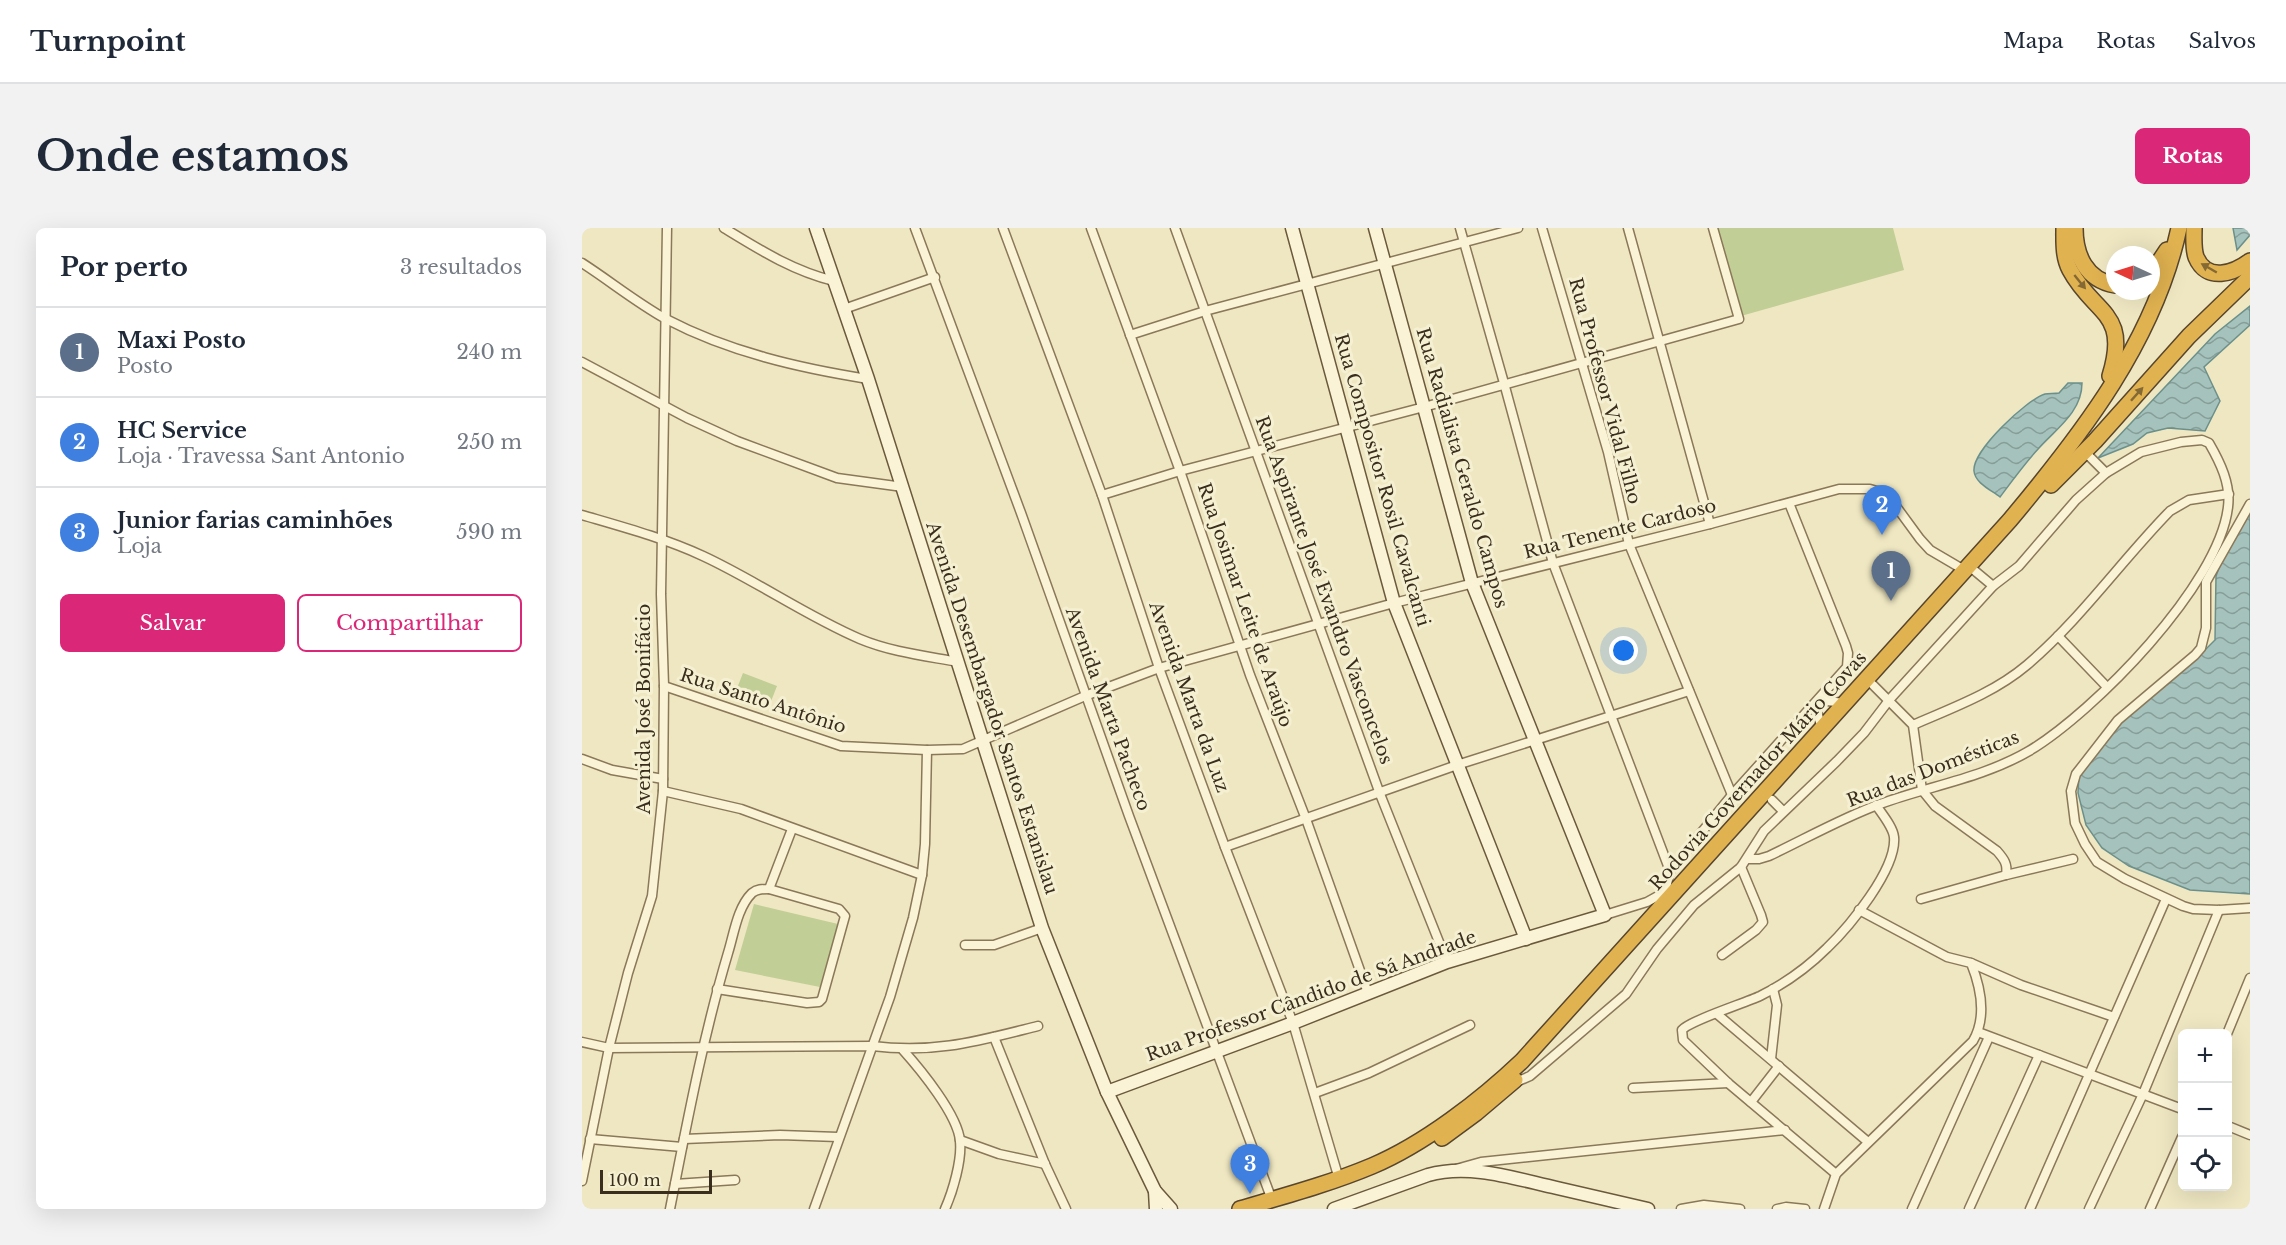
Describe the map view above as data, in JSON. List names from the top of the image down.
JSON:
{
  "streets": {
    "highway": ["Rodovia Governador Mário Covas"],
    "street": [
      "Rua Professor Vidal Filho",
      "Rua Radialista Geraldo Campos",
      "Rua Compositor Rosil Cavalcanti",
      "Rua Tenente Cardoso",
      "Rua Aspirante José Evandro Vasconcelos",
      "Rua Josimar Leite de Araújo",
      "Avenida Marta da Luz",
      "Rua Santo Antônio",
      "Avenida Desembargador Santos Estanislau",
      "Avenida José Bonifácio",
      "Avenida Marta Pacheco",
      "Rua das Domésticas",
      "Rua Professor Cândido de Sá Andrade"
    ]
  },
  "crossings": [
    ["Rua Professor Vidal Filho", "Rua Tenente Cardoso"],
    ["Rua Radialista Geraldo Campos", "Rua Tenente Cardoso"],
    ["Rua Radialista Geraldo Campos", "Rua Professor Cândido de Sá Andrade"],
    ["Rua Compositor Rosil Cavalcanti", "Rua Tenente Cardoso"],
    ["Rua Compositor Rosil Cavalcanti", "Rua Professor Cândido de Sá Andrade"],
    ["Rua Tenente Cardoso", "Rua Aspirante José Evandro Vasconcelos"],
    ["Rua Tenente Cardoso", "Rua Josimar Leite de Araújo"],
    ["Rua Tenente Cardoso", "Avenida Marta da Luz"],
    ["Rua Tenente Cardoso", "Rua Santo Antônio"],
    ["Rua Tenente Cardoso", "Rodovia Governador Mário Covas"],
    ["Rua Aspirante José Evandro Vasconcelos", "Rua Professor Cândido de Sá Andrade"],
    ["Rua Josimar Leite de Araújo", "Rua Professor Cândido de Sá Andrade"],
    ["Avenida Marta da Luz", "Rua Santo Antônio"],
    ["Avenida Marta da Luz", "Rodovia Governador Mário Covas"],
    ["Avenida Marta da Luz", "Rua Professor Cândido de Sá Andrade"],
    ["Rua Santo Antônio", "Avenida Desembargador Santos Estanislau"],
    ["Rua Santo Antônio", "Avenida José Bonifácio"],
    ["Rua Santo Antônio", "Avenida Marta Pacheco"],
    ["Avenida Desembargador Santos Estanislau", "Rua Professor Cândido de Sá Andrade"],
    ["Avenida Marta Pacheco", "Rodovia Governador Mário Covas"],
    ["Avenida Marta Pacheco", "Rua Professor Cândido de Sá Andrade"],
    ["Rodovia Governador Mário Covas", "Rua Professor Cândido de Sá Andrade"]
  ],
  "scale_bar": "100 m",
  "north": "left",
  "page": {
    "header": "Turnpoint",
    "nav": ["Mapa", "Rotas", "Salvos"],
    "buttons": [
      "Rotas",
      ["Salvar", "Compartilhar"]
    ],
    "title": "Onde estamos",
    "heading": ["Por perto", "3 resultados"],
    "list": [
      {
        "mark": "1",
        "name": "Maxi Posto",
        "note": "Posto",
        "value": "240 m"
      },
      {
        "mark": "2",
        "name": "HC Service",
        "note": "Loja · Travessa Sant Antonio",
        "value": "250 m"
      },
      {
        "mark": "3",
        "name": "Junior farias caminhões",
        "note": "Loja",
        "value": "590 m"
      }
    ],
    "pins": ["2", "1", "3"],
    "map_buttons": ["+", "−"],
    "scale": "100 m"
  }
}
